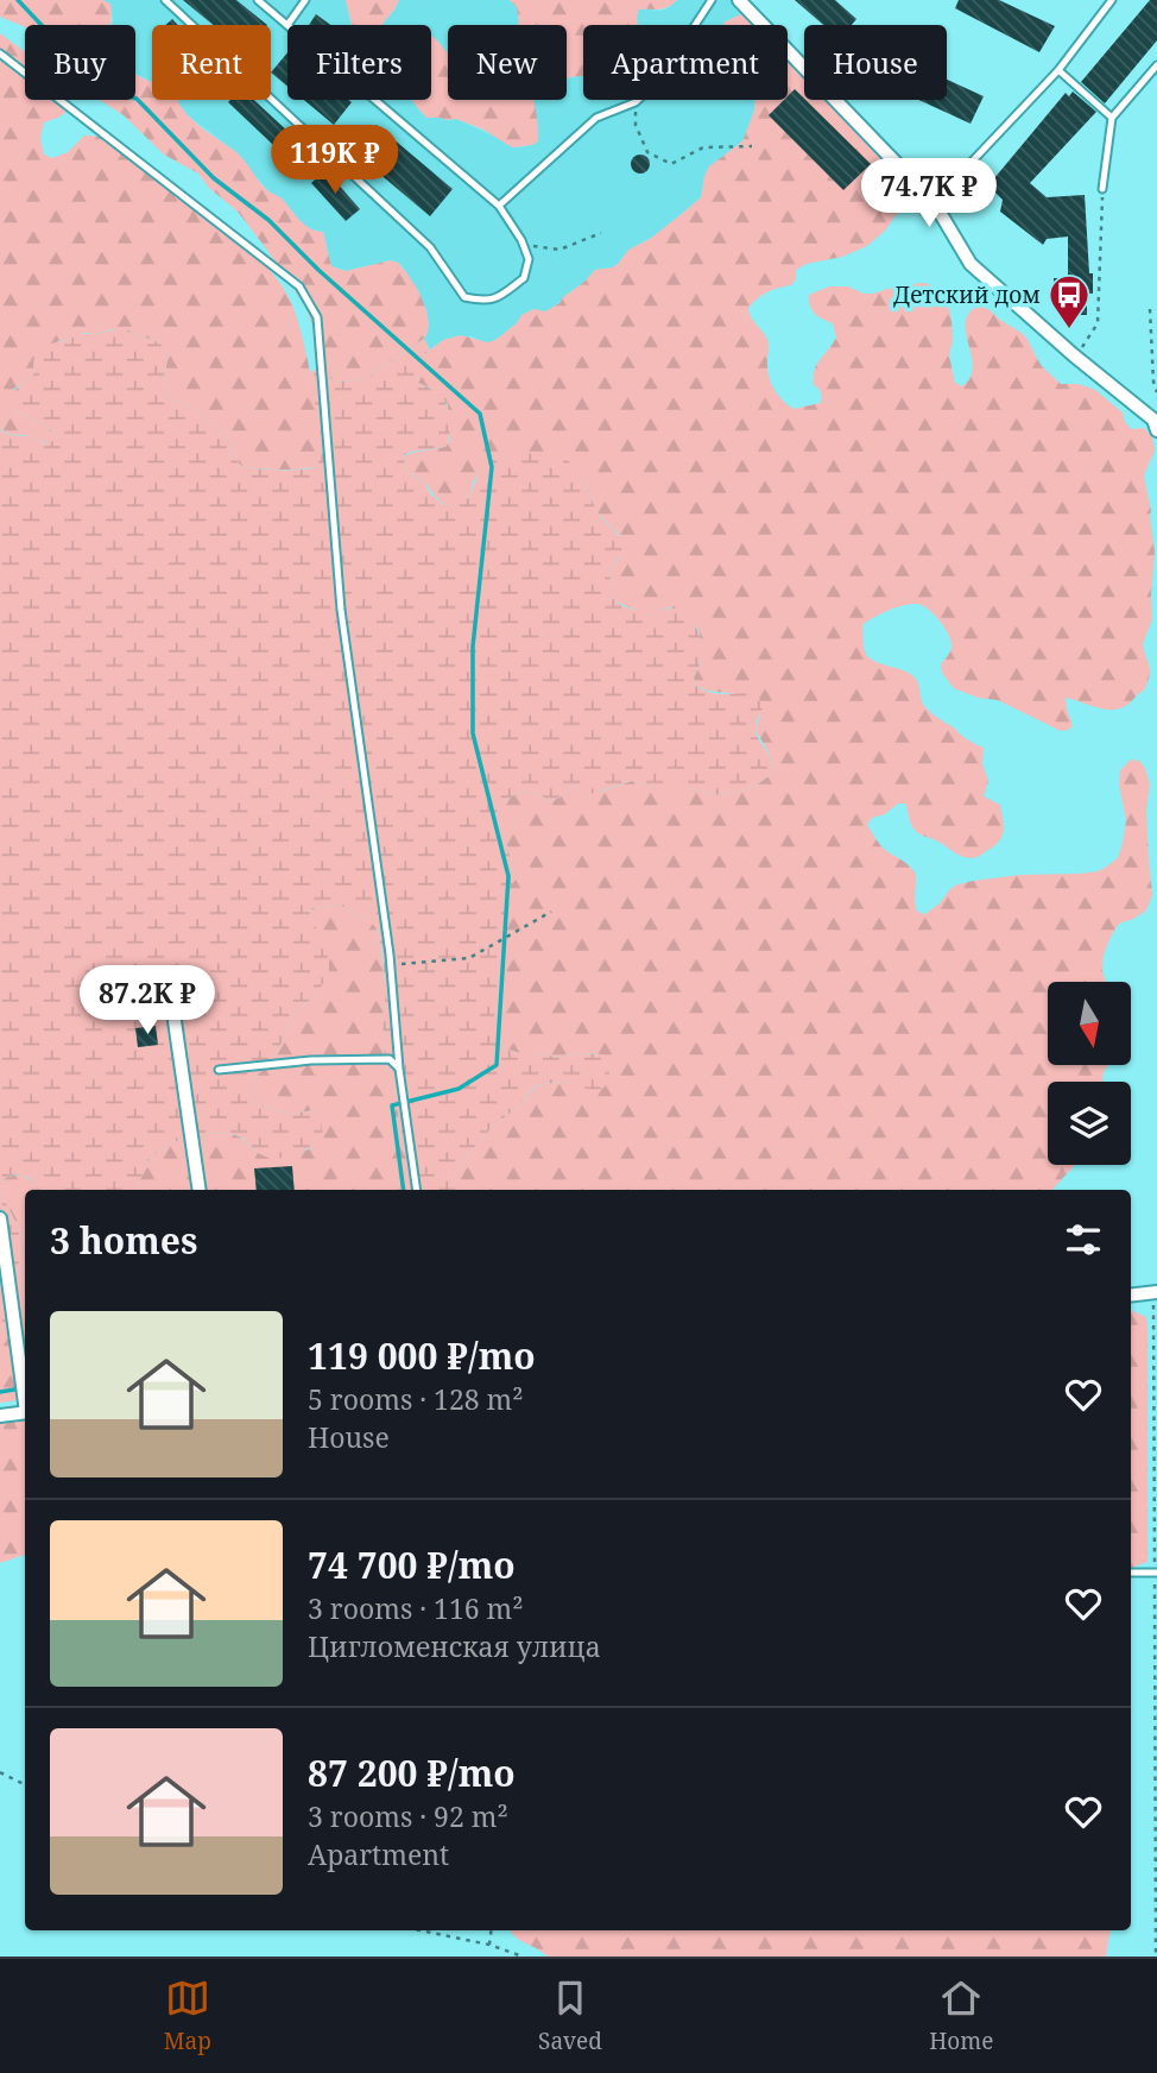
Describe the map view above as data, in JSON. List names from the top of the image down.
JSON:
{
  "places": {
    "bus stop": ["Детский дом"]
  },
  "north": "bottom",
  "page": {
    "chip": [
      "Buy",
      "Rent",
      "Filters",
      "New",
      "Apartment",
      "House"
    ],
    "price": ["119K ₽", "74.7K ₽", "87.2K ₽"],
    "heading": "3 homes",
    "list": [
      {
        "name": "119 000 ₽/mo",
        "note": "5 rooms · 128 m² · House"
      },
      {
        "name": "74 700 ₽/mo",
        "note": "3 rooms · 116 m² · Цигломенская улица"
      },
      {
        "name": "87 200 ₽/mo",
        "note": "3 rooms · 92 m² · Apartment"
      }
    ],
    "tabs": ["Map", "Saved", "Home"]
  }
}
